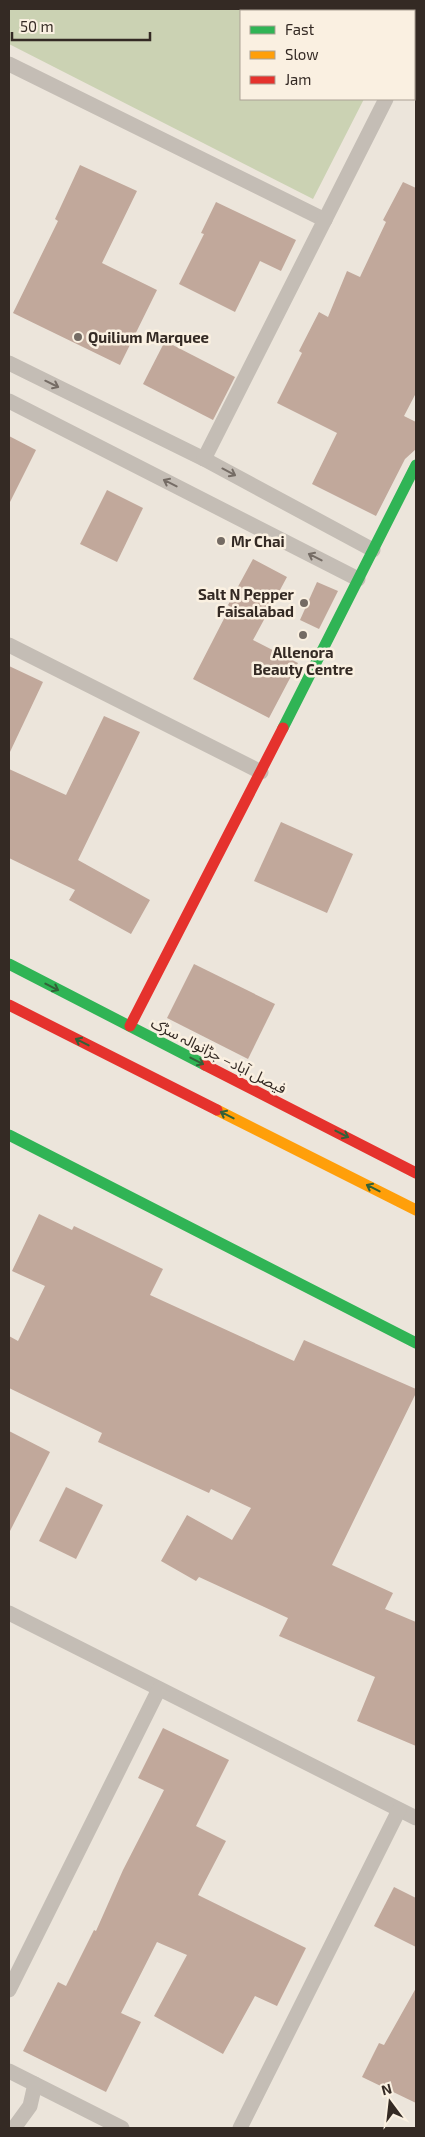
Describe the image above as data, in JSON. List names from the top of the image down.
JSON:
{
  "streets": {
    "street": ["فیصل آباد– جڑانوالہ سڑک"]
  },
  "places": [
    "Quilium Marquee",
    "Mr Chai",
    "Salt N Pepper Faisalabad",
    "Allenora Beauty Centre"
  ],
  "legend": ["Fast", "Slow", "Jam"],
  "scale_bar": "50 m",
  "north": "top"
}
